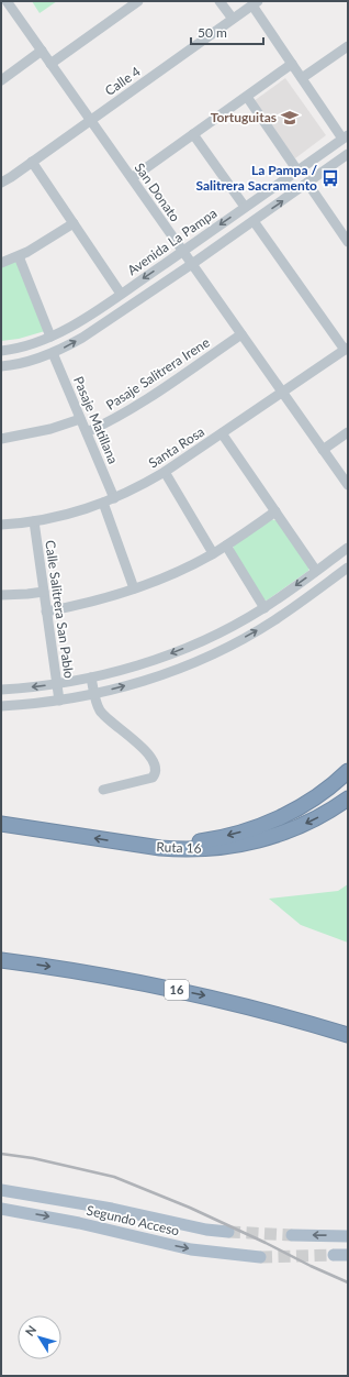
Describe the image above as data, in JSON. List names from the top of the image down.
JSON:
{
  "streets": {
    "highway": ["Ruta 16", "16"],
    "main road": ["Segundo Acceso"],
    "street": [
      "Calle 4",
      "San Donato",
      "Avenida La Pampa",
      "Pasaje Salitrera Irene",
      "Pasaje Matillana",
      "Santa Rosa",
      "Calle Salitrera San Pablo"
    ]
  },
  "crossings": [
    ["Calle 4", "San Donato"],
    ["San Donato", "Avenida La Pampa"],
    ["San Donato", "Pasaje Salitrera Irene"],
    ["San Donato", "Santa Rosa"],
    ["Pasaje Salitrera Irene", "Pasaje Matillana"],
    ["Pasaje Matillana", "Santa Rosa"],
    ["Santa Rosa", "Calle Salitrera San Pablo"]
  ],
  "places": {
    "school or university": ["Tortuguitas"],
    "bus stop": ["La Pampa / Salitrera Sacramento"]
  },
  "scale_bar": "50 m",
  "north": "top left"
}
